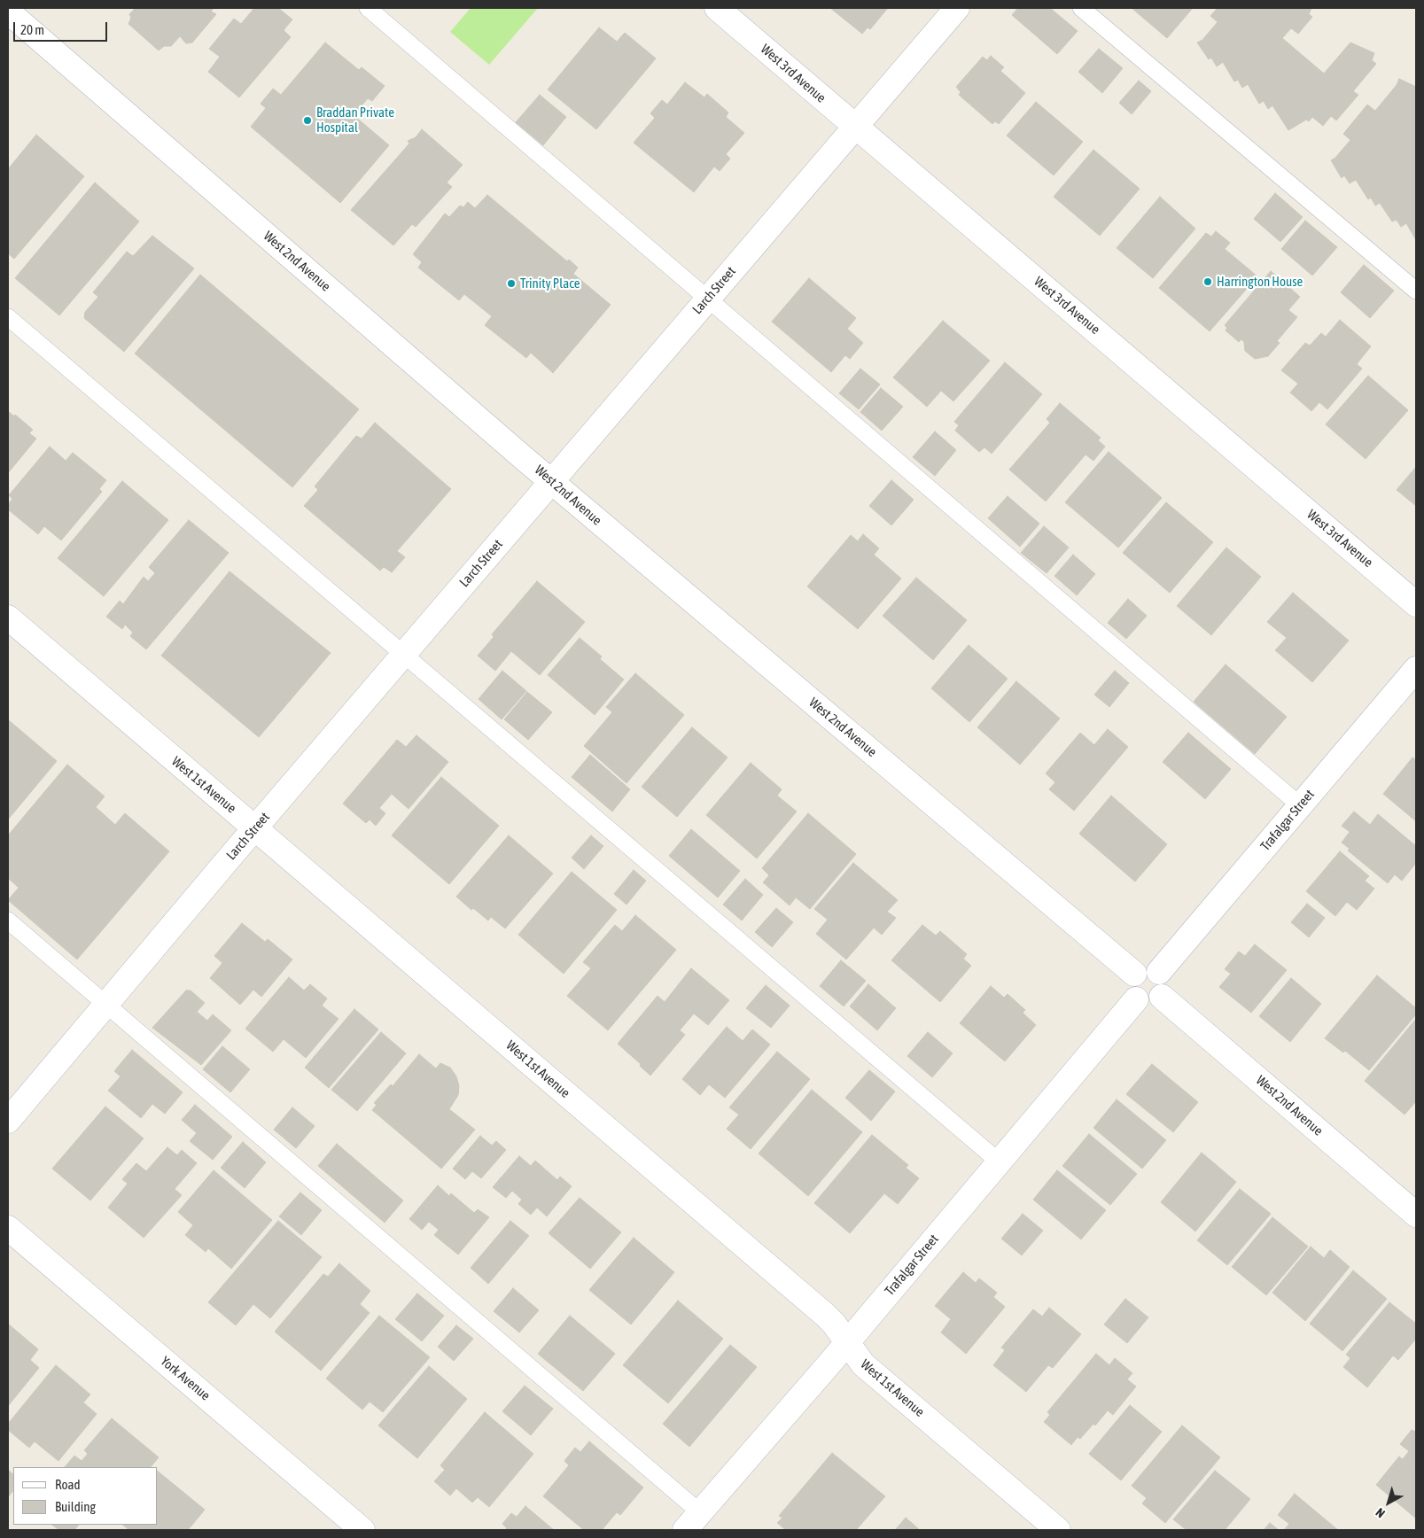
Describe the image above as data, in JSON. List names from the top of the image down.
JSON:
{
  "streets": {
    "street": [
      "West 3rd Avenue",
      "West 2nd Avenue",
      "Larch Street",
      "West 1st Avenue",
      "Trafalgar Street",
      "York Avenue"
    ]
  },
  "crossings": [
    ["West 3rd Avenue", "Larch Street"],
    ["West 2nd Avenue", "Larch Street"],
    ["West 2nd Avenue", "Trafalgar Street"],
    ["Larch Street", "West 1st Avenue"],
    ["West 1st Avenue", "Trafalgar Street"]
  ],
  "places": ["Braddan Private Hospital", "Harrington House", "Trinity Place"],
  "legend": ["Road", "Building"],
  "scale_bar": "20 m",
  "north": "bottom left"
}
